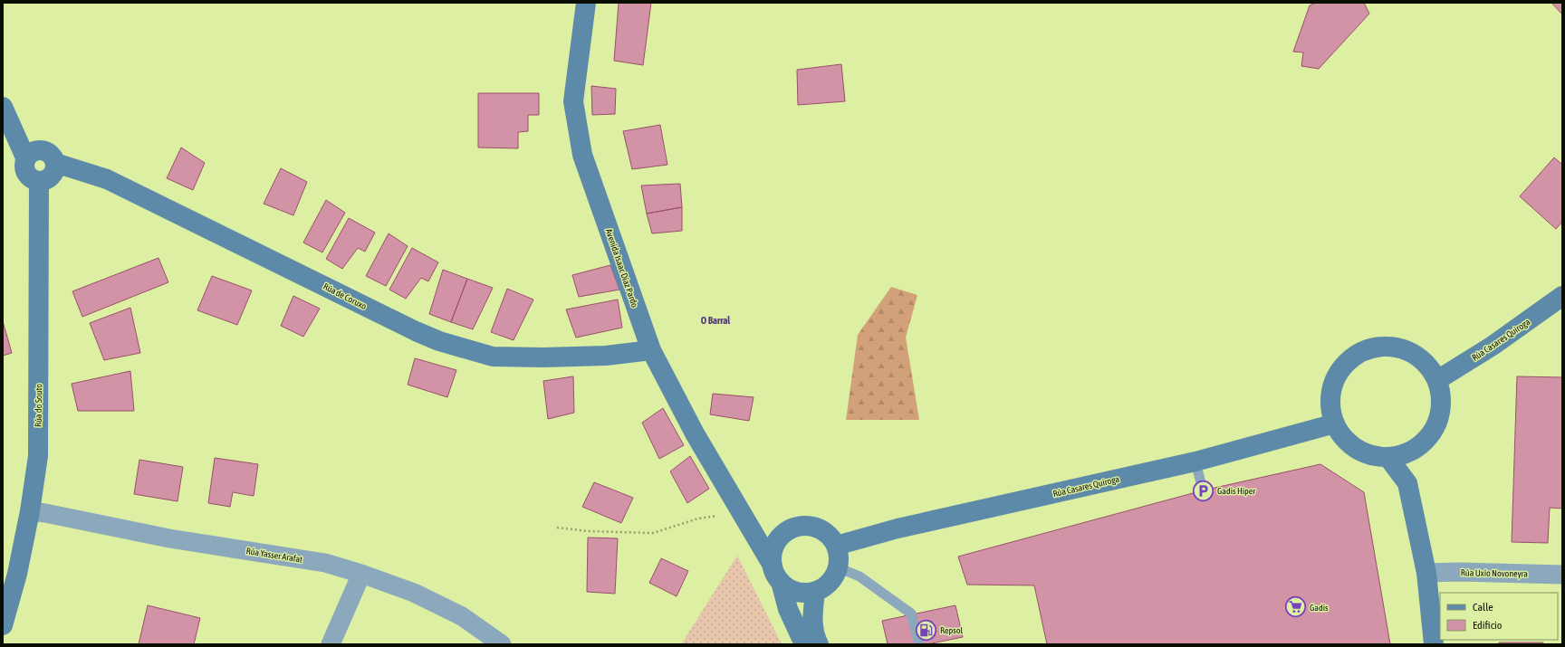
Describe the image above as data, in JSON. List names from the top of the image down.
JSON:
{
  "streets": {
    "street": [
      "Avenida Isaac Díaz Pardo",
      "Rúa de Coruxo",
      "Rúa Casares Quiroga",
      "Rúa do Souto",
      "Rúa Yasser Arafat",
      "Rúa Uxío Novoneyra"
    ]
  },
  "crossings": [
    ["Avenida Isaac Díaz Pardo", "Rúa de Coruxo"],
    ["Avenida Isaac Díaz Pardo", "Rúa Casares Quiroga"],
    ["Rúa de Coruxo", "Rúa do Souto"],
    ["Rúa do Souto", "Rúa Yasser Arafat"]
  ],
  "districts": ["O Barral"],
  "places": {
    "parking": ["Gadis Hiper"],
    "supermarket": ["Gadis"],
    "fuel station": ["Repsol"]
  },
  "legend": ["Calle", "Edificio"]
}
